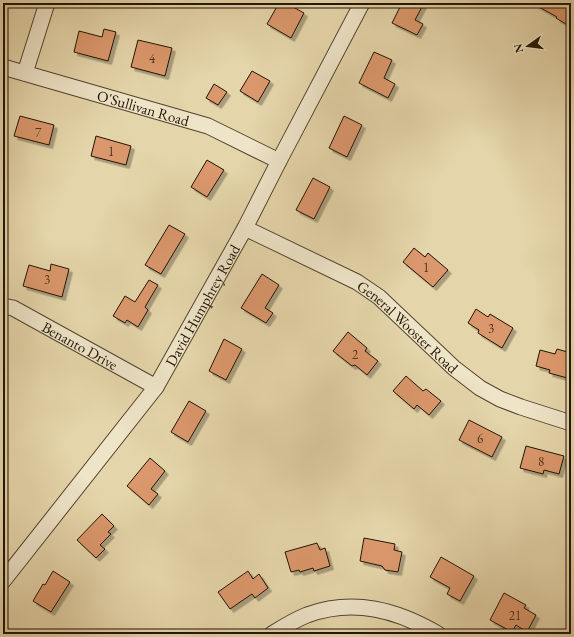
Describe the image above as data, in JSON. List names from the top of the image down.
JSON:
{
  "streets": {
    "street": [
      "O'Sullivan Road",
      "David Humphrey Road",
      "General Wooster Road",
      "Benanto Drive"
    ]
  },
  "crossings": [
    ["O'Sullivan Road", "David Humphrey Road"],
    ["David Humphrey Road", "General Wooster Road"],
    ["David Humphrey Road", "Benanto Drive"]
  ],
  "house_numbers": [
    "4",
    "7",
    "1",
    "1",
    "3",
    "3",
    "2",
    "6",
    "8",
    "21"
  ],
  "north": "left"
}
